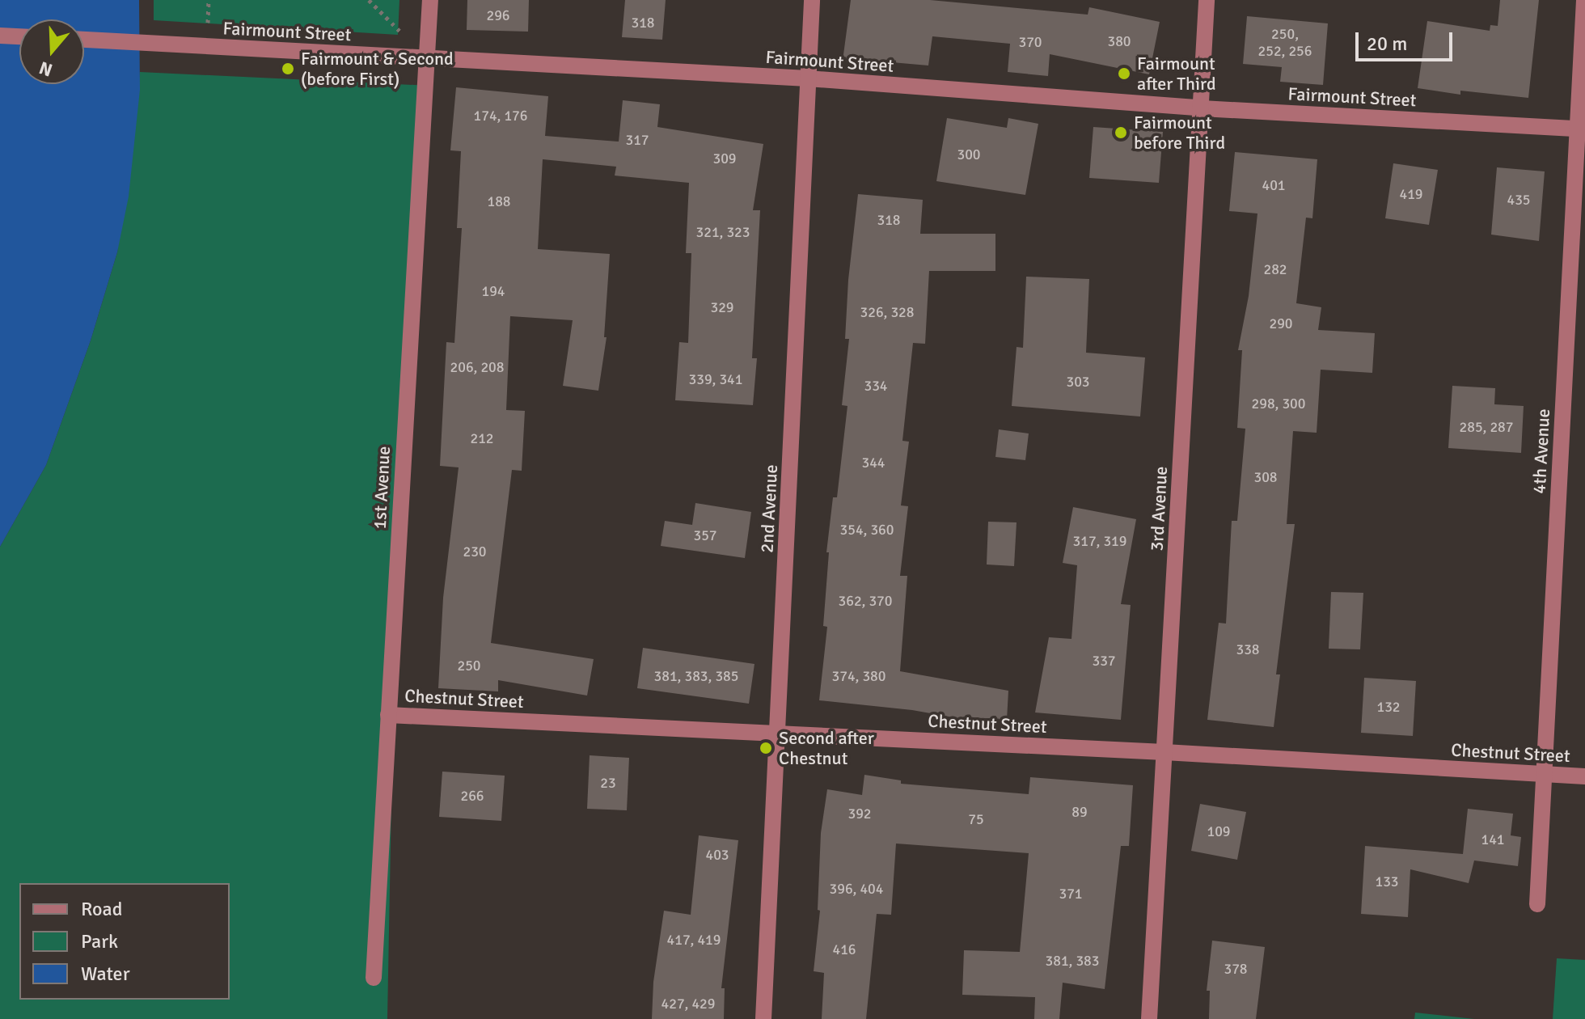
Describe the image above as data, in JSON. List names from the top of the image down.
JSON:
{
  "streets": {
    "street": [
      "Fairmount Street",
      "4th Avenue",
      "1st Avenue",
      "2nd Avenue",
      "3rd Avenue",
      "Chestnut Street"
    ]
  },
  "crossings": [
    ["Fairmount Street", "4th Avenue"],
    ["Fairmount Street", "1st Avenue"],
    ["Fairmount Street", "2nd Avenue"],
    ["Fairmount Street", "3rd Avenue"],
    ["4th Avenue", "Chestnut Street"],
    ["1st Avenue", "Chestnut Street"],
    ["2nd Avenue", "Chestnut Street"],
    ["3rd Avenue", "Chestnut Street"]
  ],
  "places": [
    "Fairmount & Second (before First)",
    "Fairmount after Third",
    "Fairmount before Third",
    "Second after Chestnut"
  ],
  "house_numbers": [
    "296",
    "318",
    "250, 252, 256",
    "380",
    "370",
    "174, 176",
    "317",
    "300",
    "309",
    "401",
    "419",
    "435",
    "188",
    "318",
    "321, 323",
    "282",
    "194",
    "329",
    "326, 328",
    "290",
    "206, 208",
    "339, 341",
    "303",
    "334",
    "298, 300",
    "285, 287",
    "212",
    "344",
    "308",
    "354, 360",
    "357",
    "317, 319",
    "230",
    "362, 370",
    "338",
    "337",
    "250",
    "381, 383, 385",
    "374, 380",
    "132",
    "23",
    "266",
    "89",
    "392",
    "75",
    "109",
    "141",
    "403",
    "133",
    "396, 404",
    "371",
    "417, 419",
    "416",
    "381, 383",
    "378",
    "427, 429"
  ],
  "legend": ["Road", "Park", "Water"],
  "scale_bar": "20 m",
  "north": "bottom"
}
